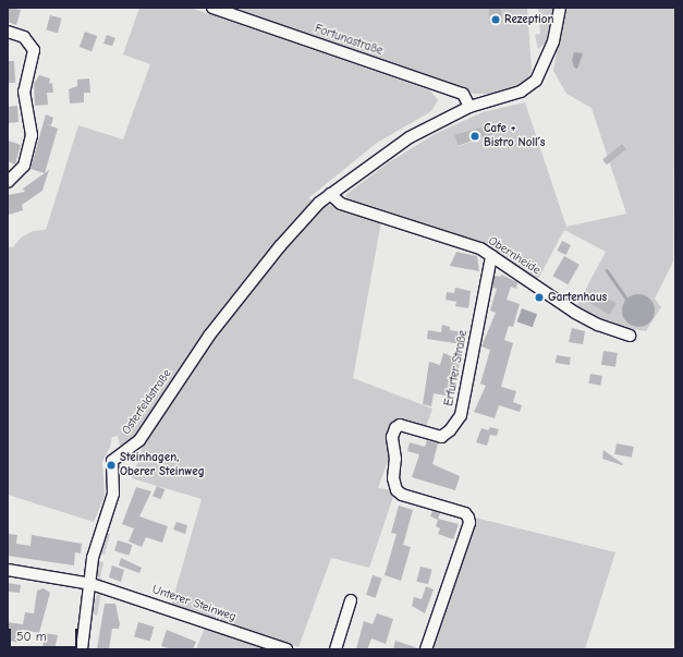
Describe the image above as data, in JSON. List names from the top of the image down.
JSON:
{
  "streets": {
    "street": [
      "Fortunastraße",
      "Obernheide",
      "Erfurter Straße",
      "Osterfeldstraße",
      "Unterer Steinweg"
    ]
  },
  "crossings": [
    ["Obernheide", "Erfurter Straße"],
    ["Obernheide", "Osterfeldstraße"],
    ["Osterfeldstraße", "Unterer Steinweg"]
  ],
  "places": [
    "Rezeption",
    "Cafe + Bistro Noll´s",
    "Gartenhaus",
    "Steinhagen, Oberer Steinweg"
  ],
  "scale_bar": "50 m"
}
